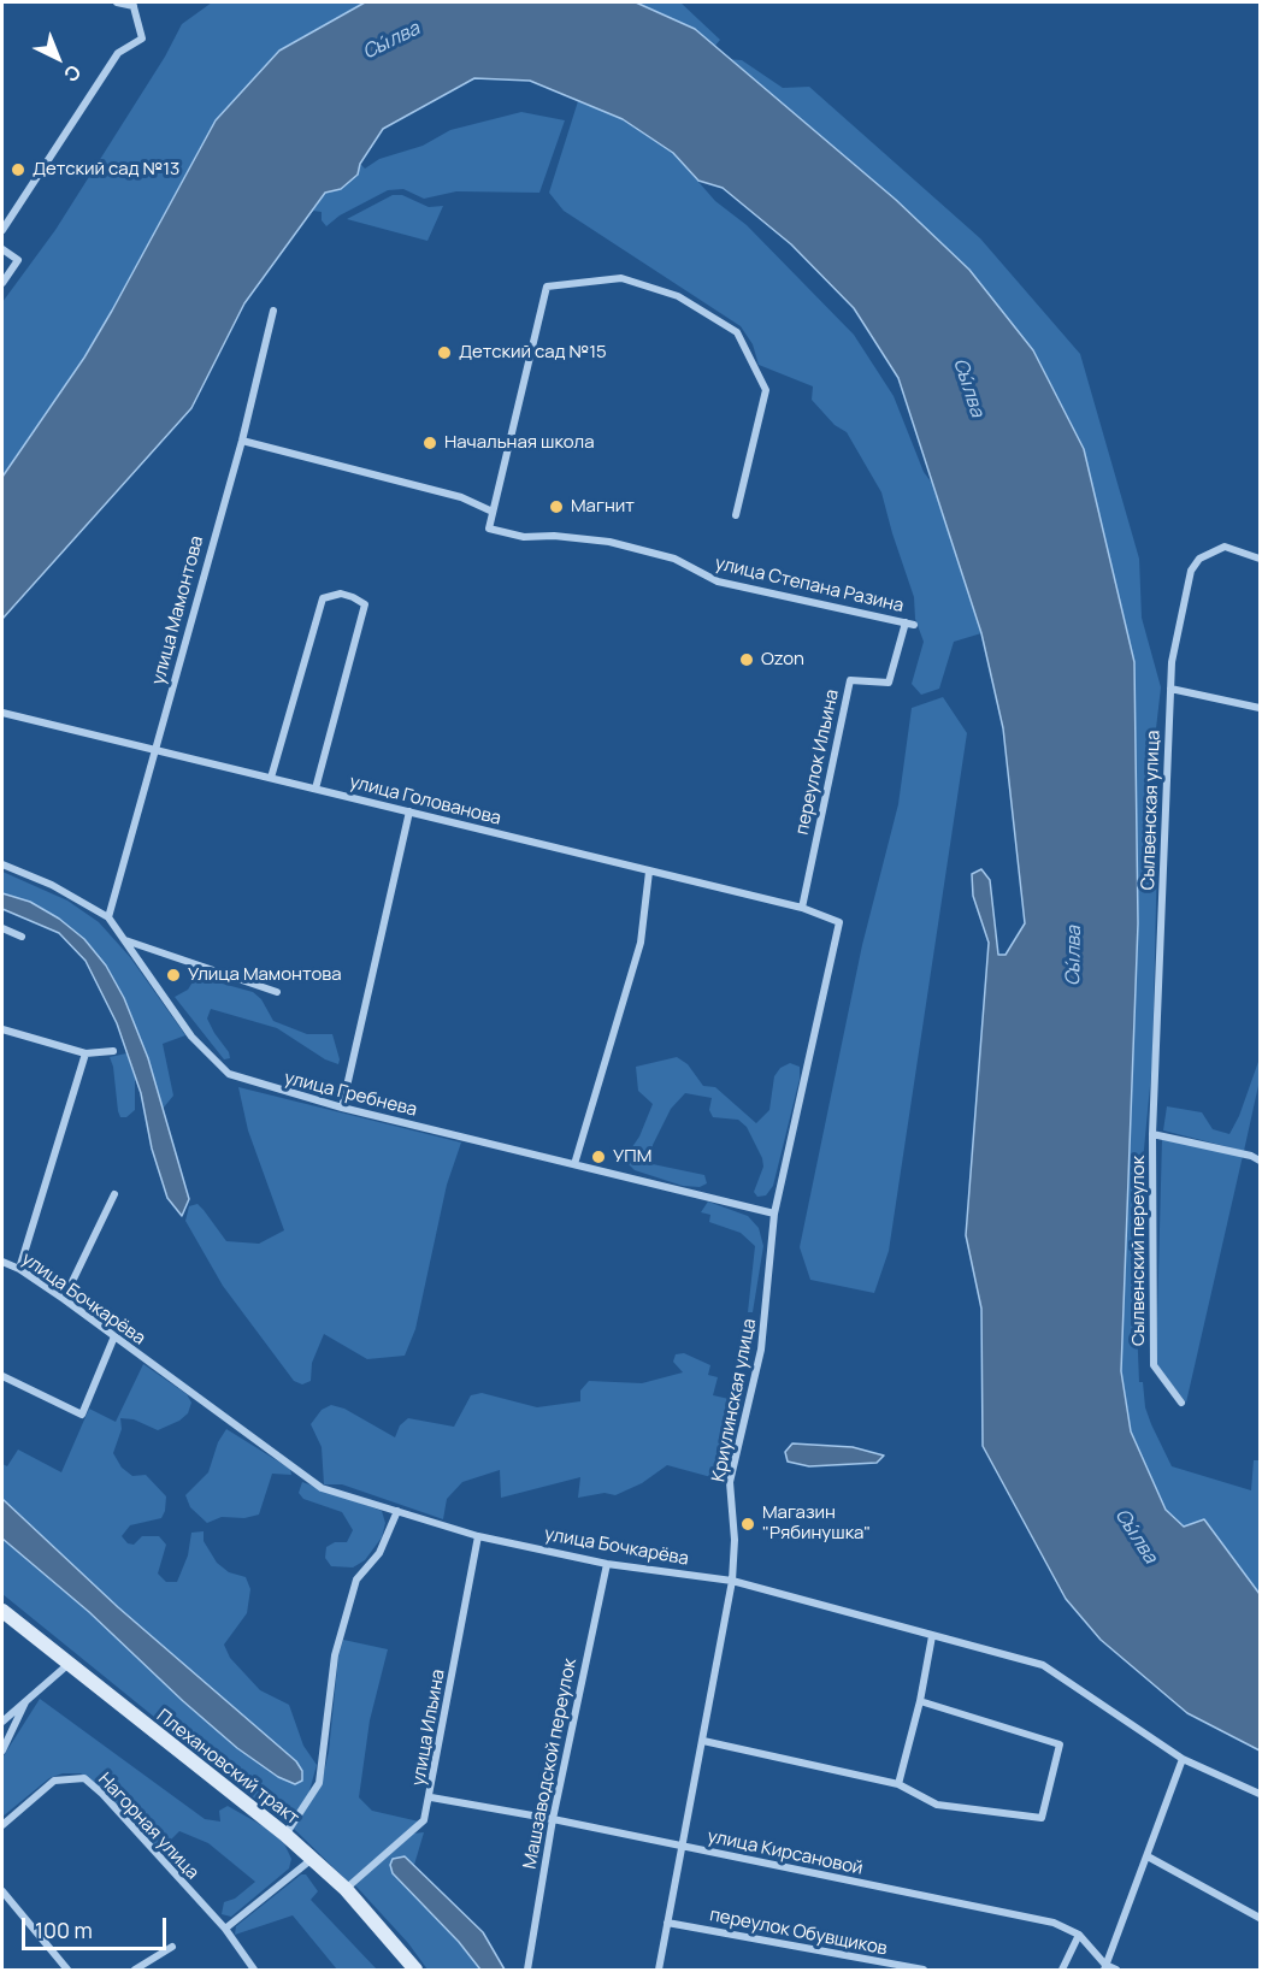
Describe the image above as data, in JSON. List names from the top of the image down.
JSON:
{
  "streets": {
    "street": [
      "улица Степана Разина",
      "улица Мамонтова",
      "переулок Ильина",
      "улица Голованова",
      "Сылвенская улица",
      "улица Гребнева",
      "Сылвенский переулок",
      "улица Бочкарёва",
      "Криулинская улица",
      "улица Ильина",
      "Машзаводской переулок",
      "Плехановский тракт",
      "Нагорная улица",
      "улица Кирсановой",
      "переулок Обувщиков"
    ]
  },
  "crossings": [
    ["улица Степана Разина", "переулок Ильина"],
    ["улица Мамонтова", "улица Голованова"],
    ["улица Мамонтова", "улица Гребнева"],
    ["переулок Ильина", "улица Голованова"],
    ["улица Голованова", "Криулинская улица"],
    ["Сылвенская улица", "Сылвенский переулок"],
    ["улица Гребнева", "Криулинская улица"],
    ["улица Бочкарёва", "Криулинская улица"],
    ["улица Бочкарёва", "улица Ильина"],
    ["улица Бочкарёва", "Машзаводской переулок"],
    ["Криулинская улица", "улица Кирсановой"],
    ["Криулинская улица", "переулок Обувщиков"],
    ["улица Ильина", "Плехановский тракт"],
    ["улица Ильина", "улица Кирсановой"],
    ["Машзаводской переулок", "улица Кирсановой"]
  ],
  "water": ["Сы́лва"],
  "places": [
    "Детский сад №13",
    "Детский сад №15",
    "Начальная школа",
    "Магнит",
    "Ozon",
    "Улица Мамонтова",
    "УПМ",
    "Магазин \"Рябинушка\""
  ],
  "scale_bar": "100 m",
  "north": "bottom right"
}
